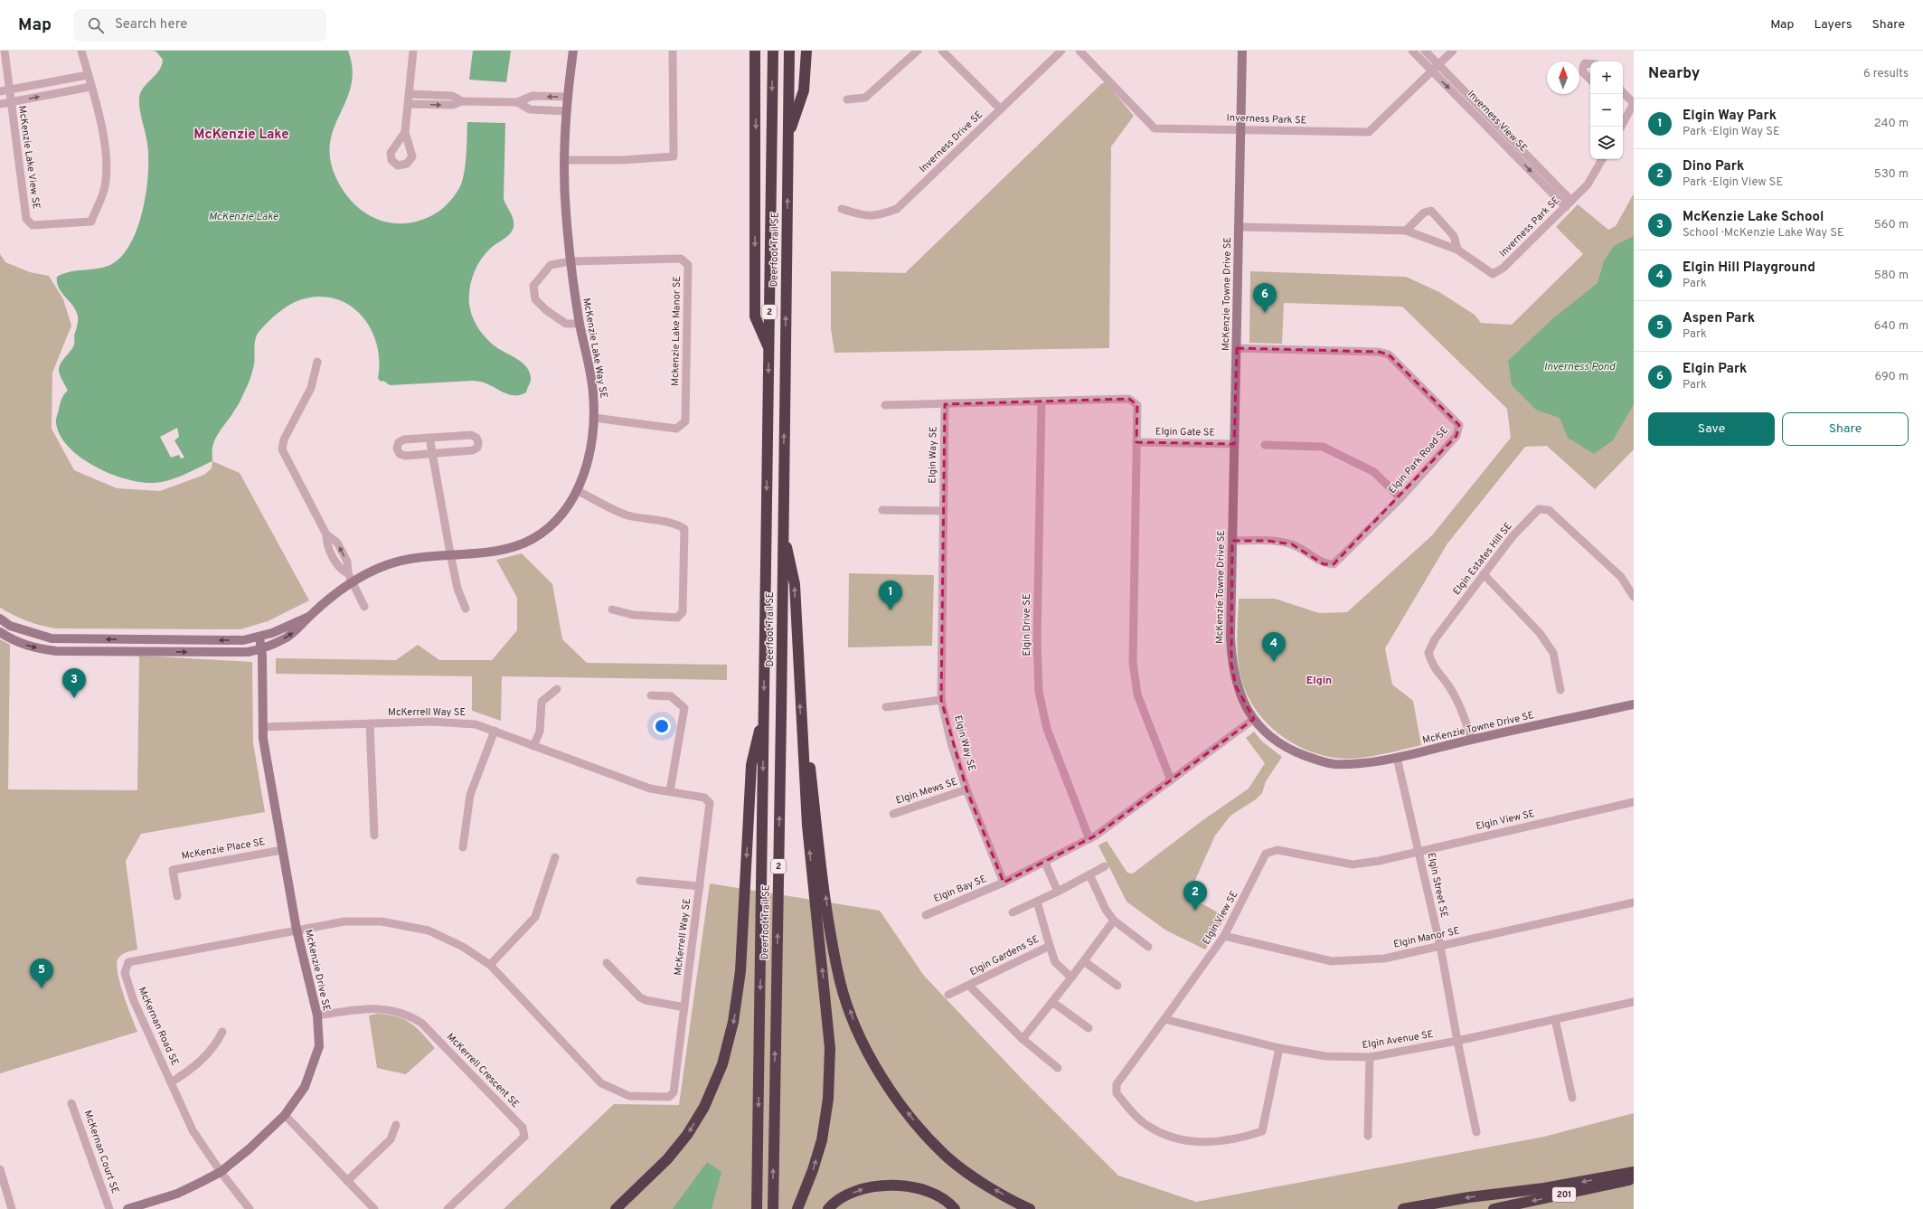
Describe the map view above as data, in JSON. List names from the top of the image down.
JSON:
{
  "streets": {
    "highway": ["Deerfoot Trail SE", "2", "201"],
    "street": [
      "Inverness Park SE",
      "Inverness View SE",
      "Inverness Drive SE",
      "McKenzie Lake View SE",
      "McKenzie Towne Drive SE",
      "Mckenzie Lake Manor SE",
      "McKenzie Lake Way SE",
      "Elgin Gate SE",
      "Elgin Way SE",
      "Elgin Park Road SE",
      "Elgin Estates Hill SE",
      "Elgin Drive SE",
      "McKerrell Way SE",
      "Elgin Mews SE",
      "Elgin View SE",
      "McKenzie Place SE",
      "Elgin Street SE",
      "Elgin Bay SE",
      "Elgin Manor SE",
      "Elgin Gardens SE",
      "McKenzie Drive SE",
      "McKernan Road SE",
      "Elgin Avenue SE",
      "McKerrell Crescent SE",
      "McKernan Court SE"
    ]
  },
  "crossings": [
    ["Inverness Park SE", "Inverness View SE"],
    ["Inverness Park SE", "McKenzie Towne Drive SE"],
    ["McKenzie Towne Drive SE", "Elgin Gate SE"],
    ["McKenzie Towne Drive SE", "Elgin Park Road SE"],
    ["McKenzie Towne Drive SE", "Elgin Estates Hill SE"],
    ["McKenzie Towne Drive SE", "Elgin Street SE"],
    ["Mckenzie Lake Manor SE", "McKenzie Lake Way SE"],
    ["McKenzie Lake Way SE", "McKenzie Drive SE"],
    ["Elgin Way SE", "Elgin Mews SE"],
    ["Elgin Way SE", "Elgin Bay SE"],
    ["McKerrell Way SE", "McKenzie Drive SE"],
    ["McKerrell Way SE", "McKernan Road SE"],
    ["Elgin View SE", "Elgin Street SE"],
    ["Elgin View SE", "Elgin Manor SE"],
    ["Elgin View SE", "Elgin Avenue SE"],
    ["McKenzie Place SE", "McKenzie Drive SE"],
    ["Elgin Street SE", "Elgin Manor SE"],
    ["Elgin Street SE", "Elgin Avenue SE"],
    ["McKenzie Drive SE", "McKernan Road SE"],
    ["McKenzie Drive SE", "McKerrell Crescent SE"]
  ],
  "districts": ["McKenzie Lake", "Elgin"],
  "water": ["McKenzie Lake", "Inverness Pond"],
  "north": "top",
  "page": {
    "header": "Map",
    "search": "Search here",
    "nav": ["Map", "Layers", "Share"],
    "heading": ["Nearby", "6 results"],
    "map_buttons": ["+", "−"],
    "list": [
      {
        "mark": "1",
        "name": "Elgin Way Park",
        "note": "Park · Elgin Way SE",
        "value": "240 m"
      },
      {
        "mark": "2",
        "name": "Dino Park",
        "note": "Park · Elgin View SE",
        "value": "530 m"
      },
      {
        "mark": "3",
        "name": "McKenzie Lake School",
        "note": "School · McKenzie Lake Way SE",
        "value": "560 m"
      },
      {
        "mark": "4",
        "name": "Elgin Hill Playground",
        "note": "Park",
        "value": "580 m"
      },
      {
        "mark": "5",
        "name": "Aspen Park",
        "note": "Park",
        "value": "640 m"
      },
      {
        "mark": "6",
        "name": "Elgin Park",
        "note": "Park",
        "value": "690 m"
      }
    ],
    "pins": [
      "6",
      "1",
      "4",
      "3",
      "2",
      "5"
    ],
    "buttons": ["Save", "Share"]
  }
}
